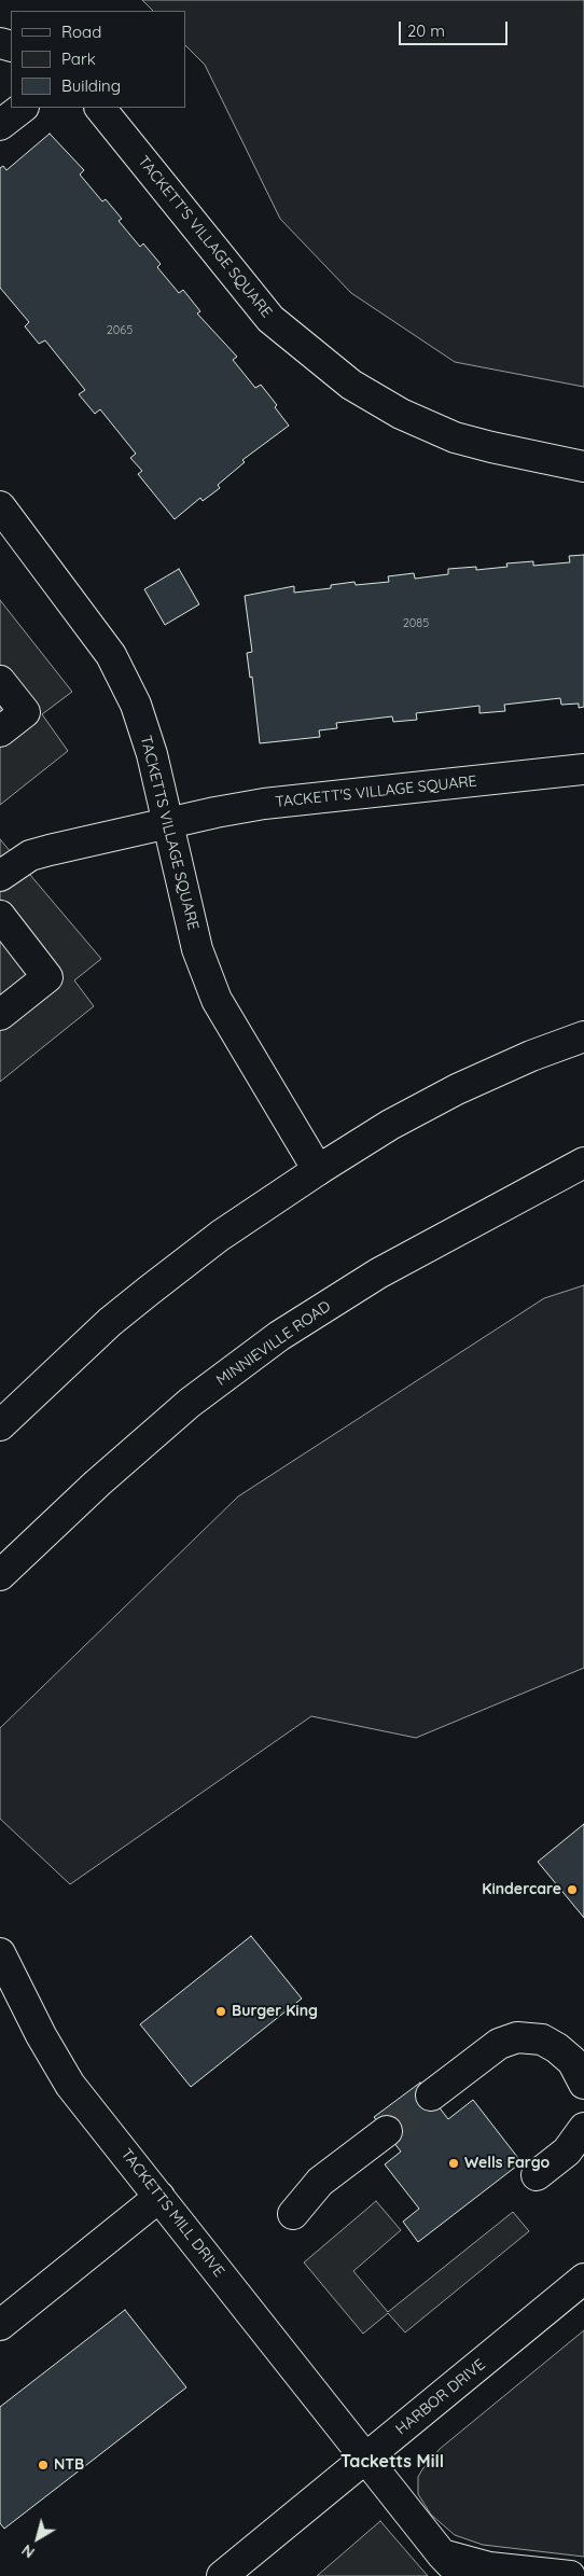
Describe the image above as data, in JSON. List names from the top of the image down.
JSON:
{
  "streets": {
    "street": [
      "TACKETT'S VILLAGE SQUARE",
      "TACKETTS VILLAGE SQUARE",
      "MINNIEVILLE ROAD",
      "TACKETTS MILL DRIVE",
      "HARBOR DRIVE"
    ]
  },
  "crossings": [
    ["TACKETT'S VILLAGE SQUARE", "TACKETTS VILLAGE SQUARE"],
    ["TACKETTS MILL DRIVE", "HARBOR DRIVE"]
  ],
  "districts": ["Tacketts Mill"],
  "places": [
    "Kindercare",
    "Burger King",
    "Wells Fargo",
    "NTB"
  ],
  "house_numbers": ["2065", "2085"],
  "legend": ["Road", "Park", "Building"],
  "scale_bar": "20 m",
  "north": "bottom left"
}
